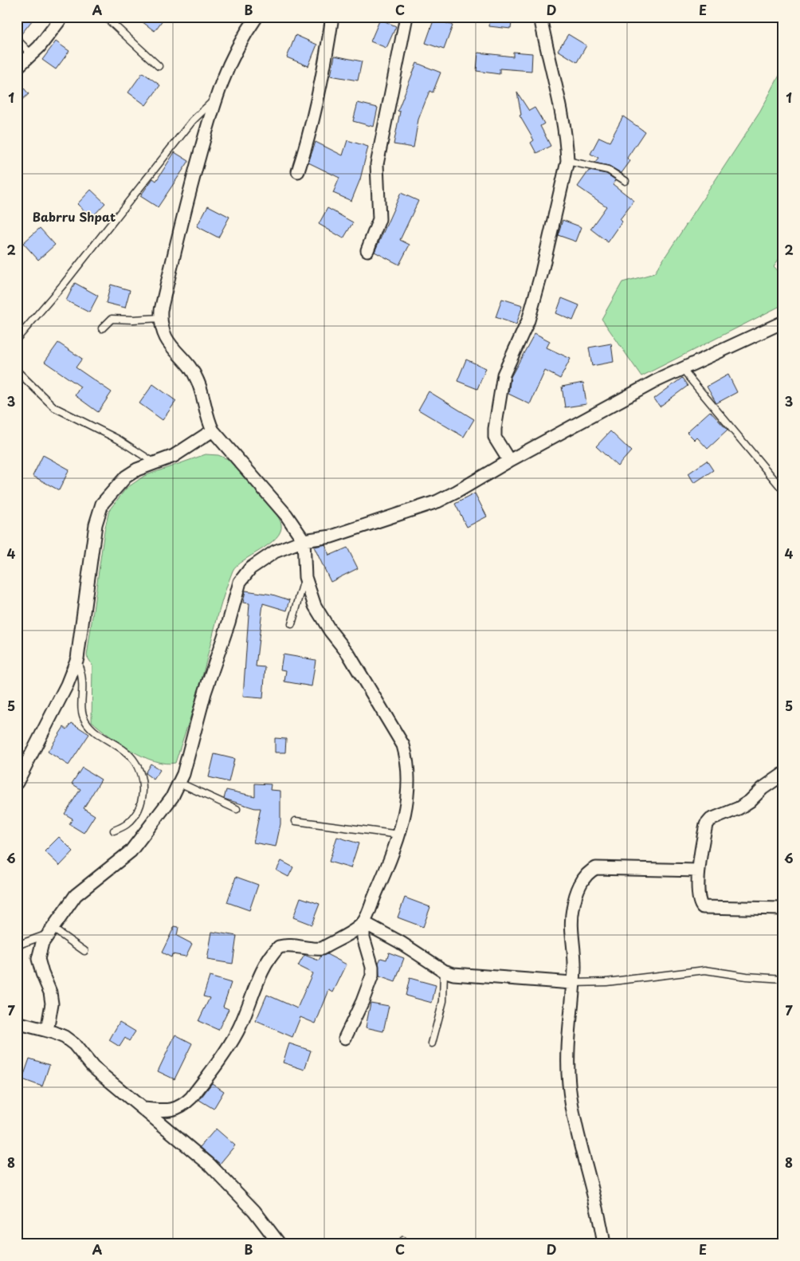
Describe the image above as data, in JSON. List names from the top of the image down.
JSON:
{
  "districts": ["Babrru Shpat"],
  "grid": {
    "columns": [
      "A",
      "B",
      "C",
      "D",
      "E"
    ],
    "rows": [
      "1",
      "2",
      "3",
      "4",
      "5",
      "6",
      "7",
      "8"
    ]
  }
}
